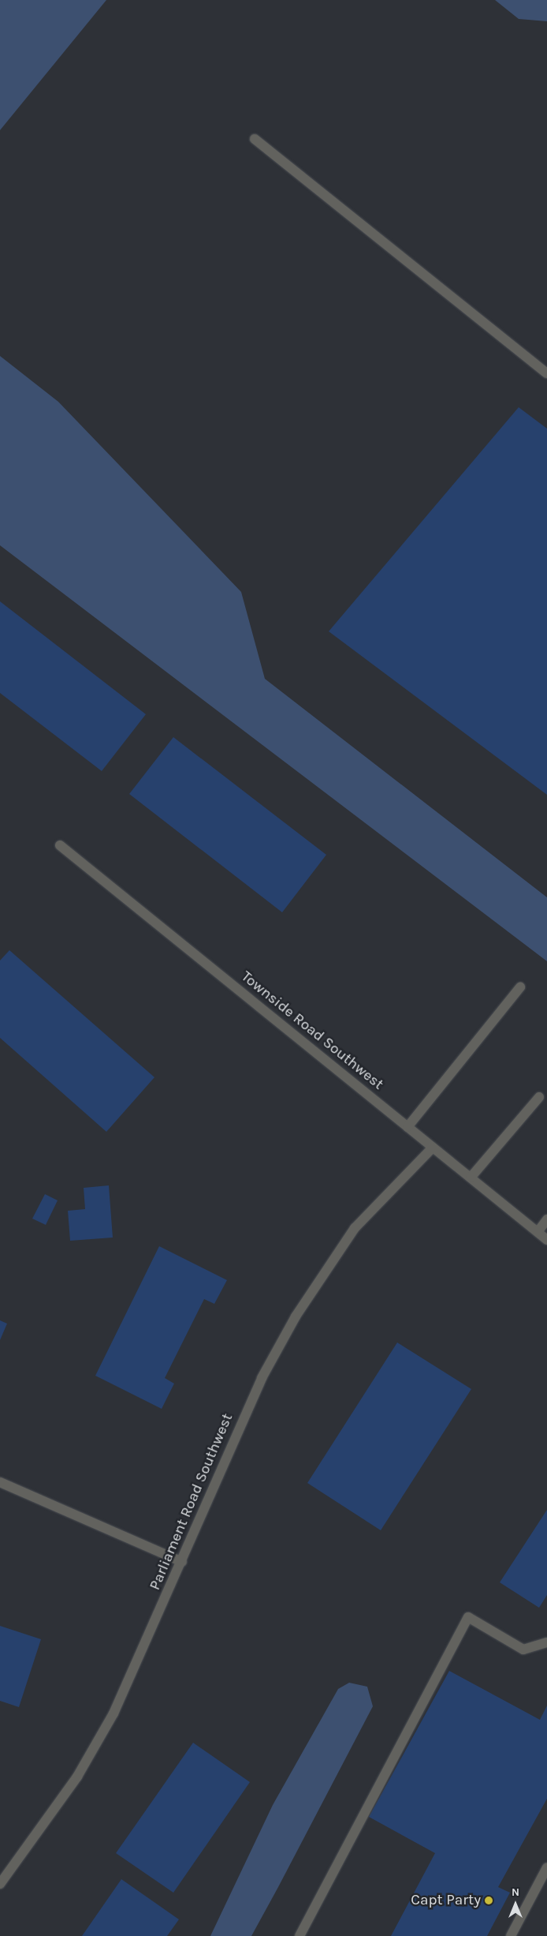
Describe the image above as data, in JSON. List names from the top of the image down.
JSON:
{
  "streets": {
    "street": ["Townside Road Southwest", "Parliament Road Southwest"]
  },
  "crossings": [
    ["Townside Road Southwest", "Parliament Road Southwest"]
  ],
  "places": ["Capt Party"],
  "north": "top"
}
